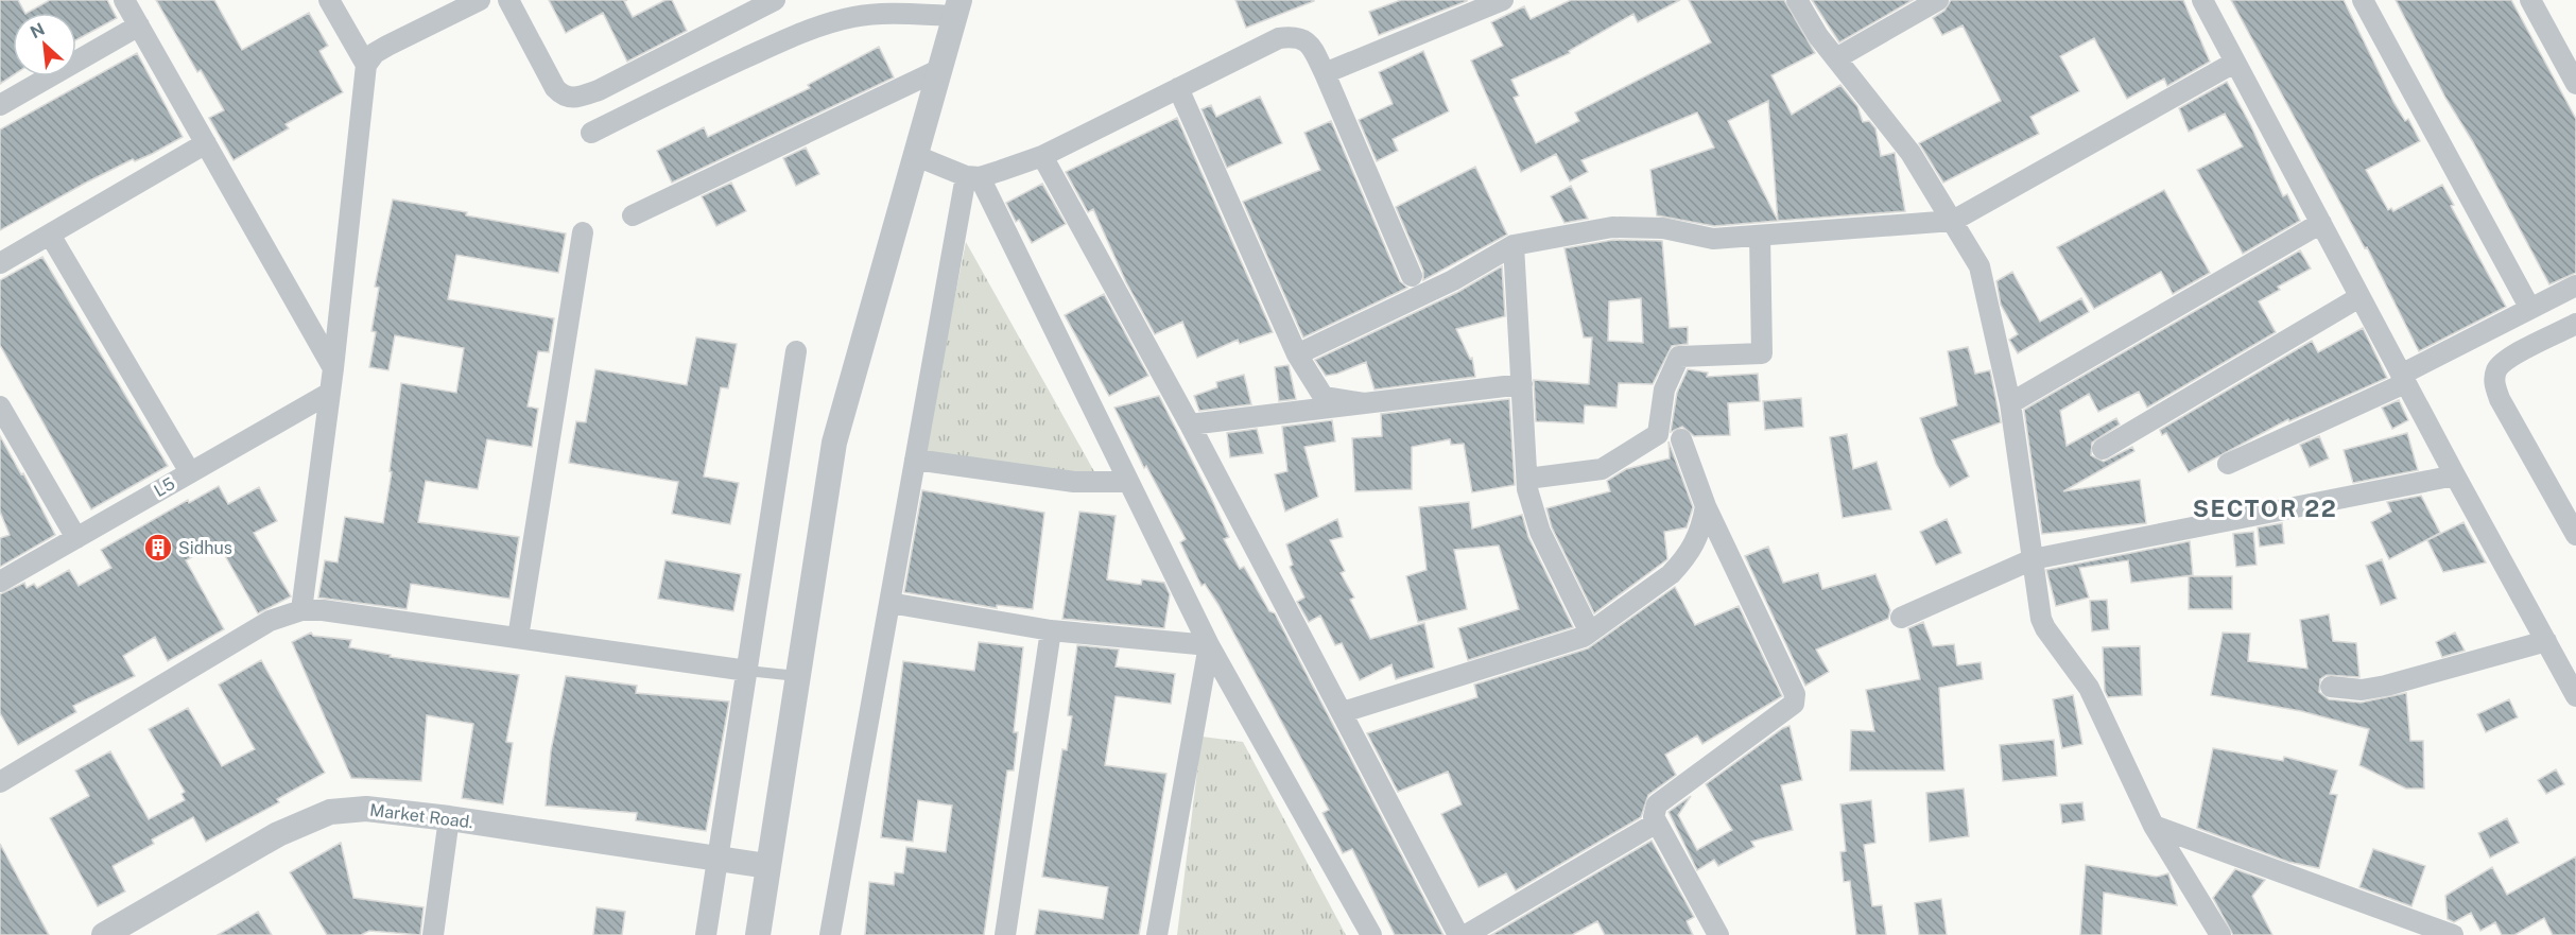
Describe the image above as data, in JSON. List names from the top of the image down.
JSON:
{
  "streets": {
    "street": ["L5", "Market Road."]
  },
  "districts": ["SECTOR 22"],
  "places": {
    "building": ["Sidhus"]
  },
  "north": "top left"
}
